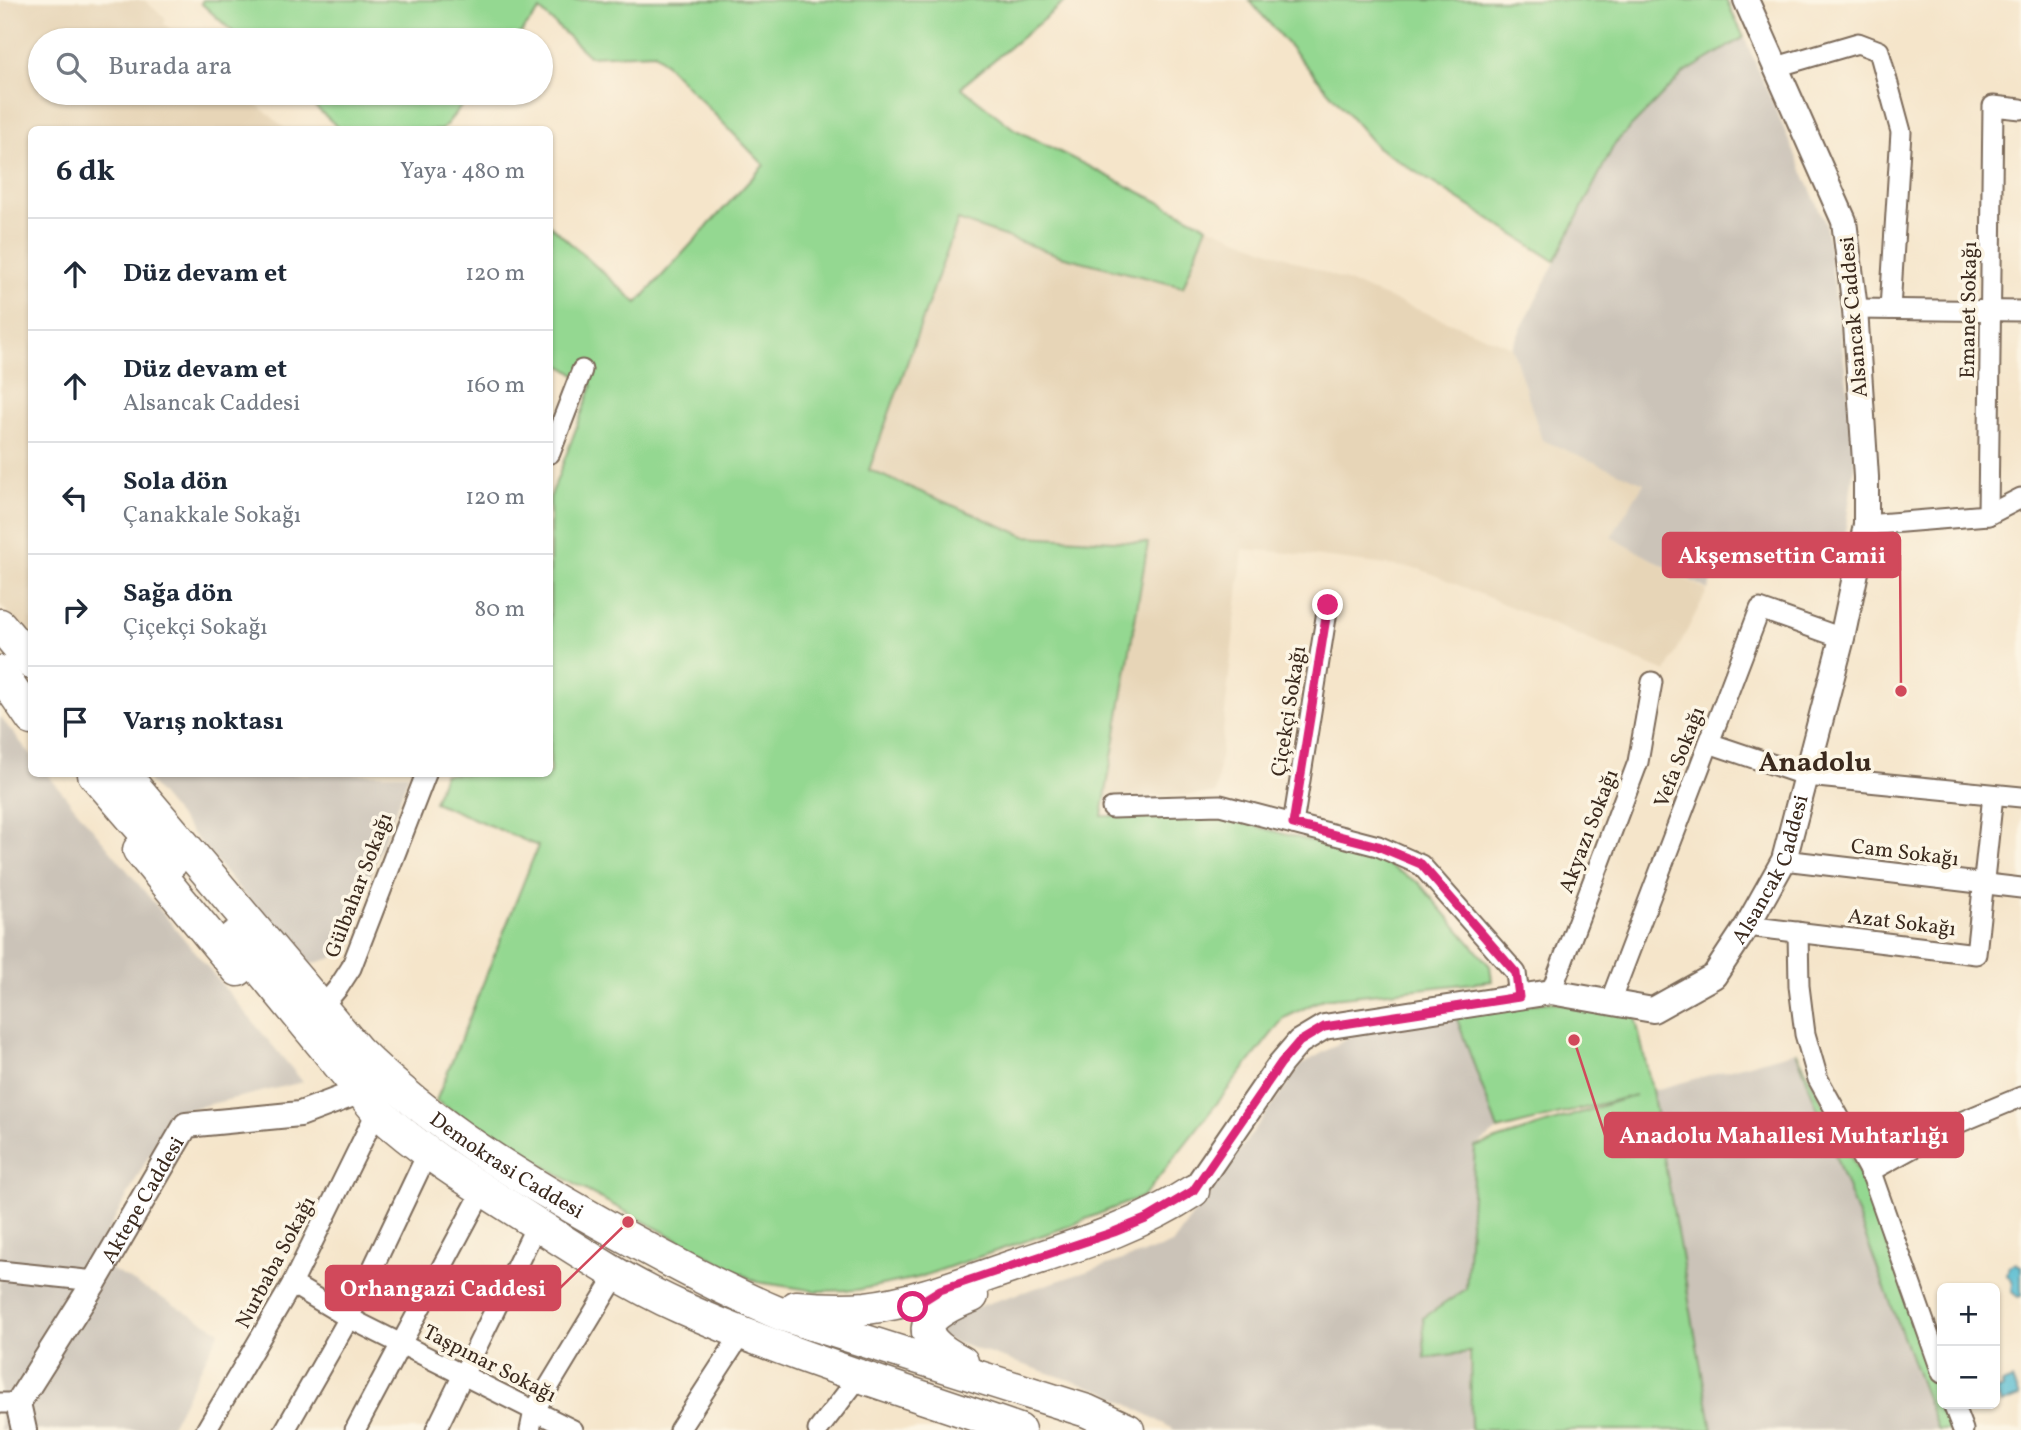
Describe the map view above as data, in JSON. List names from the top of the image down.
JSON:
{
  "streets": {
    "main road": ["Demokrasi Caddesi"],
    "street": [
      "Emanet Sokağı",
      "Alsancak Caddesi",
      "Çiçekçi Sokağı",
      "Vefa Sokağı",
      "Akyazı Sokağı",
      "Cam Sokağı",
      "Gülbahar Sokağı",
      "Azat Sokağı",
      "Aktepe Caddesi",
      "Nurbaba Sokağı",
      "Taşpınar Sokağı"
    ]
  },
  "crossings": [
    ["Alsancak Caddesi", "Vefa Sokağı"],
    ["Alsancak Caddesi", "Akyazı Sokağı"],
    ["Alsancak Caddesi", "Cam Sokağı"],
    ["Alsancak Caddesi", "Azat Sokağı"],
    ["Cam Sokağı", "Azat Sokağı"],
    ["Gülbahar Sokağı", "Demokrasi Caddesi"],
    ["Demokrasi Caddesi", "Aktepe Caddesi"],
    ["Demokrasi Caddesi", "Nurbaba Sokağı"],
    ["Aktepe Caddesi", "Nurbaba Sokağı"],
    ["Nurbaba Sokağı", "Taşpınar Sokağı"]
  ],
  "districts": ["Anadolu"],
  "places": ["Akşemsettin Camii", "Anadolu Mahallesi Muhtarlığı", "Orhangazi Caddesi"],
  "page": {
    "search": "Burada ara",
    "heading": ["6 dk", "Yaya · 480 m"],
    "list": [
      ["Düz devam et", "120 m"],
      ["Düz devam et", "Alsancak Caddesi", "160 m"],
      ["Sola dön", "Çanakkale Sokağı", "120 m"],
      ["Sağa dön", "Çiçekçi Sokağı", "80 m"],
      "Varış noktası"
    ],
    "map_buttons": ["+", "−"]
  }
}
